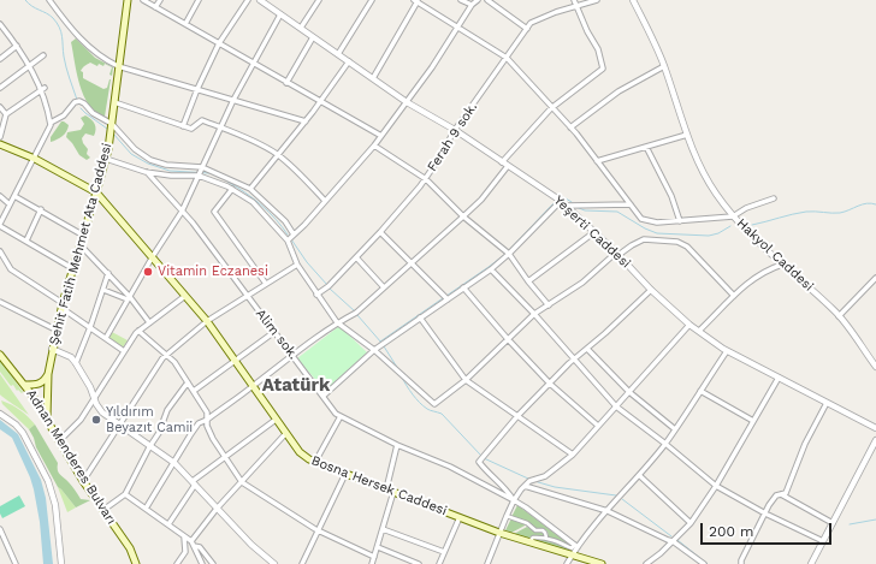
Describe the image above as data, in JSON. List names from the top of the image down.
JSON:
{
  "streets": {
    "main road": ["Şehit Fatih Mehmet Ata Caddesi", "Adnan Menderes Bulvarı", "Bosna Hersek Caddesi"],
    "street": [
      "Ferah 9 sok.",
      "Yeşerti Caddesi",
      "Hakyol Caddesi",
      "Alim sok."
    ]
  },
  "crossings": [
    ["Ferah 9 sok.", "Yeşerti Caddesi"],
    ["Şehit Fatih Mehmet Ata Caddesi", "Adnan Menderes Bulvarı"],
    ["Şehit Fatih Mehmet Ata Caddesi", "Bosna Hersek Caddesi"]
  ],
  "districts": ["Atatürk"],
  "places": ["Vitamin Eczanesi", "Yıldırım Beyazıt Camii"],
  "scale_bar": "200 m"
}
